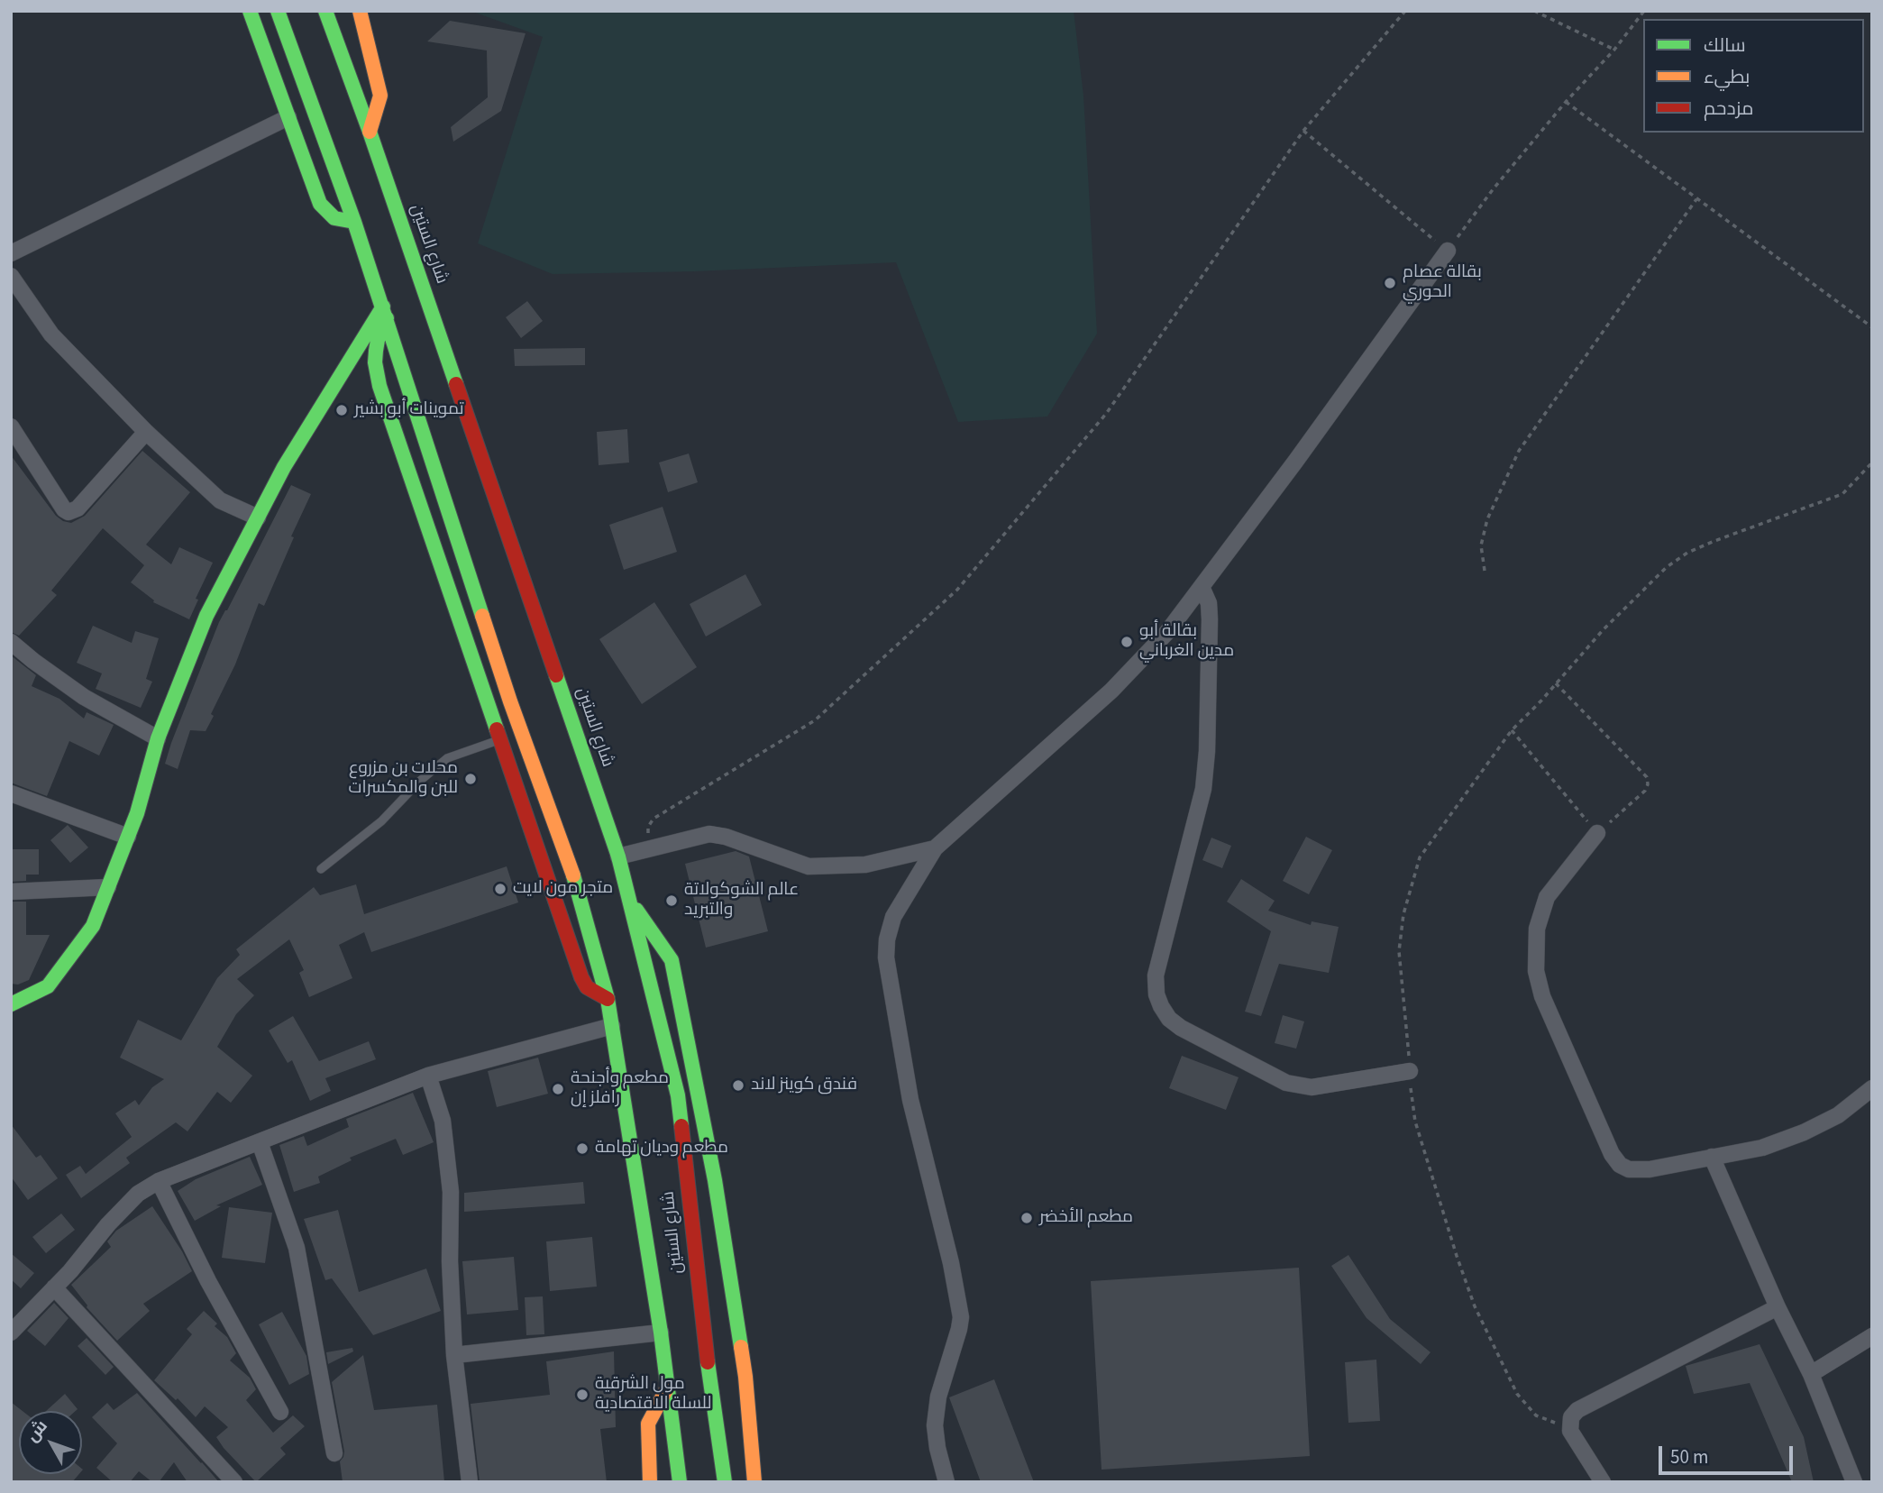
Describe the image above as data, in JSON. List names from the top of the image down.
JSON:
{
  "streets": {
    "main road": ["شارع الستين"]
  },
  "places": [
    "بقالة عصام الحوري",
    "تموينات أبو بشير",
    "بقالة أبو مدين الغرباني",
    "محلات بن مزروع للبن والمكسرات",
    "متجر مون لايت",
    "عالم الشوكولاتة والتبريد",
    "فندق كوينز لاند",
    "مطعم وأجنحة رافلز إن",
    "مطعم وديان تهامة",
    "مطعم الأخضر",
    "مول الشرقية للسلة الاقتصادية"
  ],
  "legend": ["سالك", "بطيء", "مزدحم"],
  "scale_bar": "50 m",
  "north": "top left"
}
